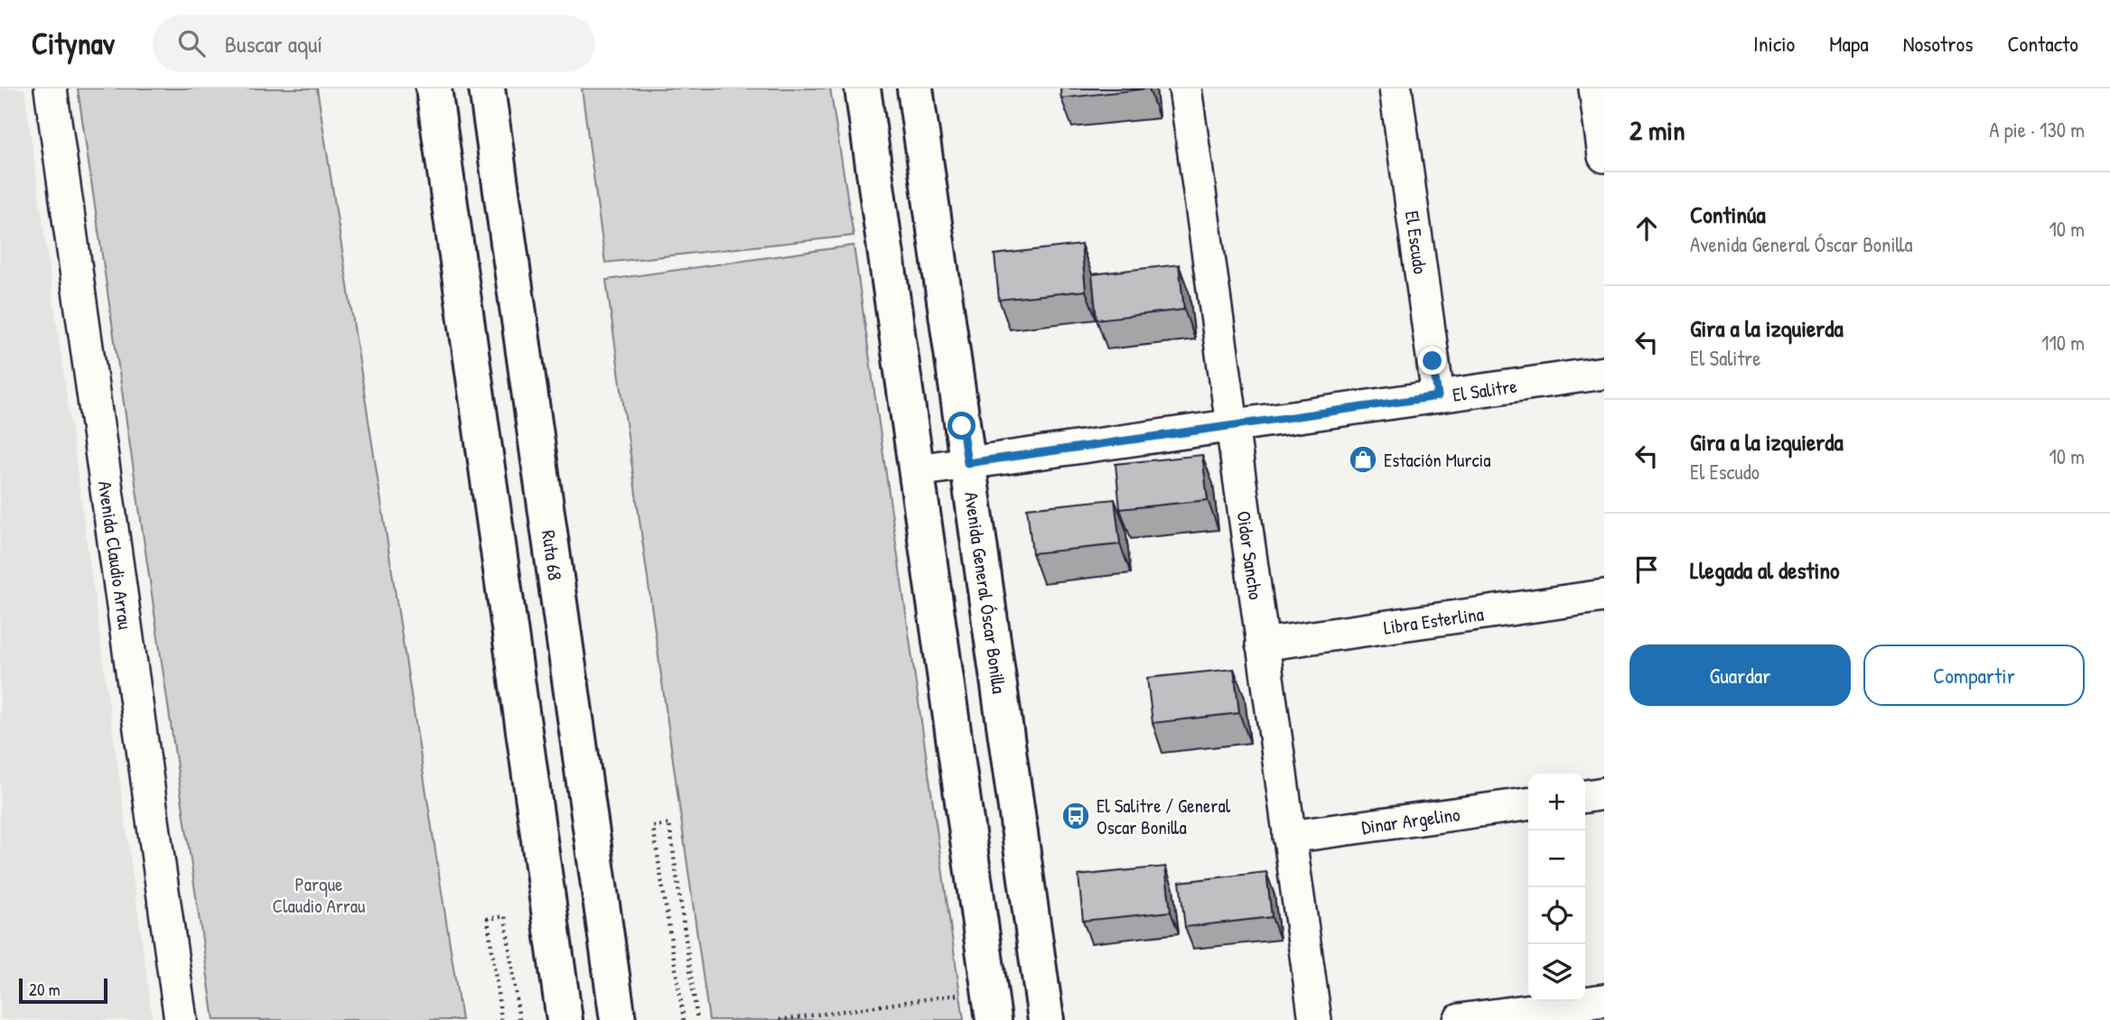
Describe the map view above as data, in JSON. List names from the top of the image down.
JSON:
{
  "streets": {
    "main road": ["Ruta 68", "Avenida General Óscar Bonilla"],
    "street": [
      "El Escudo",
      "El Salitre",
      "Avenida Claudio Arrau",
      "Oidor Sancho",
      "Libra Esterlina",
      "Dinar Argelino"
    ]
  },
  "crossings": [
    ["El Escudo", "El Salitre"],
    ["El Salitre", "Oidor Sancho"],
    ["El Salitre", "Avenida General Óscar Bonilla"],
    ["Oidor Sancho", "Libra Esterlina"],
    ["Oidor Sancho", "Dinar Argelino"]
  ],
  "parks": ["Parque Claudio Arrau"],
  "places": {
    "shop": ["Estación Murcia"],
    "bus stop": ["El Salitre / General Oscar Bonilla"]
  },
  "scale_bar": "20 m",
  "page": {
    "header": "Citynav",
    "search": "Buscar aquí",
    "nav": [
      "Inicio",
      "Mapa",
      "Nosotros",
      "Contacto"
    ],
    "heading": ["2 min", "A pie · 130 m"],
    "list": [
      ["Continúa", "Avenida General Óscar Bonilla", "10 m"],
      ["Gira a la izquierda", "El Salitre", "110 m"],
      ["Gira a la izquierda", "El Escudo", "10 m"],
      "Llegada al destino"
    ],
    "buttons": ["Guardar", "Compartir"],
    "map_buttons": ["+", "−"],
    "scale": "20 m"
  }
}
